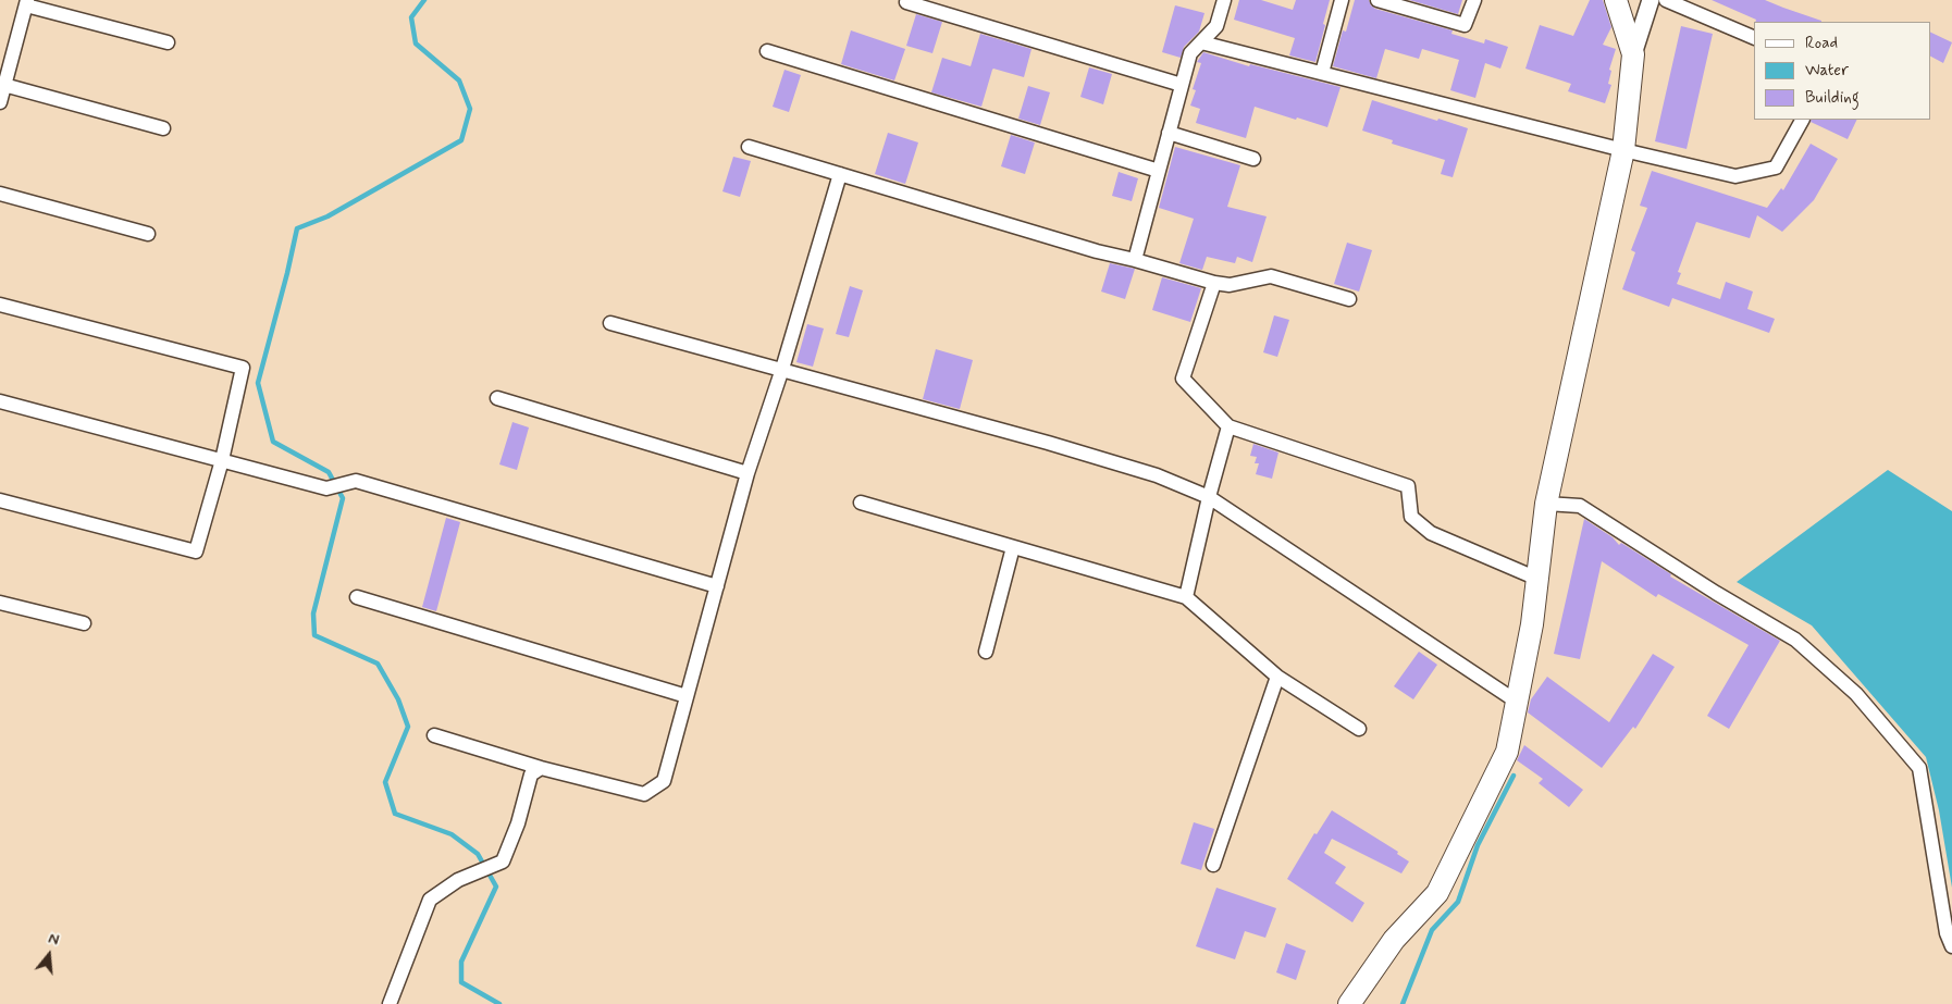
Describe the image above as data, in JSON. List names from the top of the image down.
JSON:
{
  "legend": ["Road", "Water", "Building"],
  "north": "top"
}
